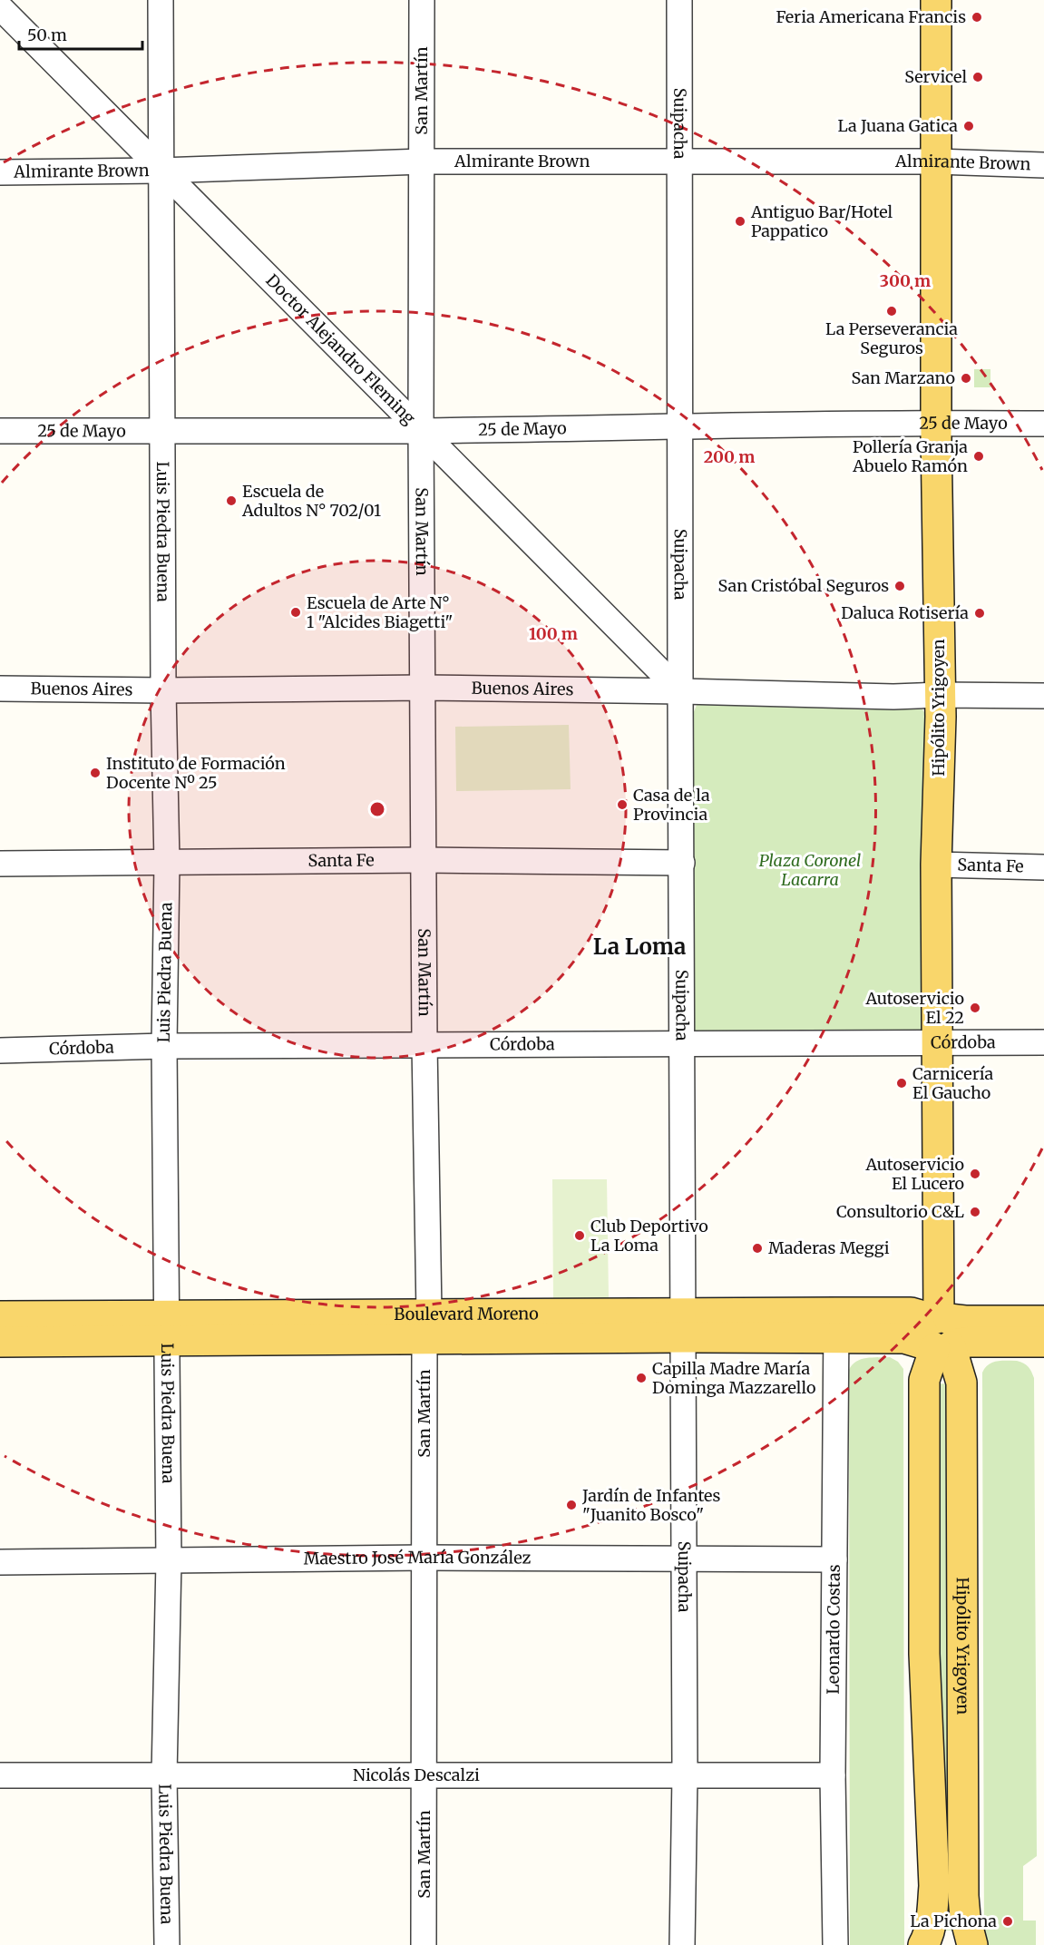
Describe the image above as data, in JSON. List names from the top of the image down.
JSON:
{
  "streets": {
    "main road": ["Hipólito Yrigoyen", "Boulevard Moreno"],
    "street": [
      "San Martín",
      "Suipacha",
      "Almirante Brown",
      "Doctor Alejandro Fleming",
      "25 de Mayo",
      "Luis Piedra Buena",
      "Buenos Aires",
      "Santa Fe",
      "Córdoba",
      "Maestro José María González",
      "Leonardo Costas",
      "Nicolás Descalzi"
    ]
  },
  "crossings": [
    ["San Martín", "Almirante Brown"],
    ["San Martín", "Doctor Alejandro Fleming"],
    ["San Martín", "25 de Mayo"],
    ["San Martín", "Buenos Aires"],
    ["San Martín", "Santa Fe"],
    ["San Martín", "Córdoba"],
    ["San Martín", "Boulevard Moreno"],
    ["San Martín", "Maestro José María González"],
    ["San Martín", "Nicolás Descalzi"],
    ["Suipacha", "Almirante Brown"],
    ["Suipacha", "Doctor Alejandro Fleming"],
    ["Suipacha", "25 de Mayo"],
    ["Suipacha", "Buenos Aires"],
    ["Suipacha", "Santa Fe"],
    ["Suipacha", "Córdoba"],
    ["Suipacha", "Boulevard Moreno"],
    ["Suipacha", "Maestro José María González"],
    ["Suipacha", "Nicolás Descalzi"],
    ["Almirante Brown", "Doctor Alejandro Fleming"],
    ["Almirante Brown", "Luis Piedra Buena"],
    ["Almirante Brown", "Hipólito Yrigoyen"],
    ["Doctor Alejandro Fleming", "25 de Mayo"],
    ["Doctor Alejandro Fleming", "Luis Piedra Buena"],
    ["Doctor Alejandro Fleming", "Buenos Aires"],
    ["25 de Mayo", "Luis Piedra Buena"],
    ["25 de Mayo", "Hipólito Yrigoyen"],
    ["Luis Piedra Buena", "Buenos Aires"],
    ["Luis Piedra Buena", "Santa Fe"],
    ["Luis Piedra Buena", "Córdoba"],
    ["Luis Piedra Buena", "Boulevard Moreno"],
    ["Luis Piedra Buena", "Maestro José María González"],
    ["Luis Piedra Buena", "Nicolás Descalzi"],
    ["Buenos Aires", "Hipólito Yrigoyen"],
    ["Hipólito Yrigoyen", "Santa Fe"],
    ["Hipólito Yrigoyen", "Córdoba"],
    ["Hipólito Yrigoyen", "Boulevard Moreno"],
    ["Boulevard Moreno", "Leonardo Costas"],
    ["Maestro José María González", "Leonardo Costas"],
    ["Leonardo Costas", "Nicolás Descalzi"]
  ],
  "districts": ["La Loma"],
  "parks": ["Plaza Coronel Lacarra"],
  "places": [
    "Feria Americana Francis",
    "Servicel",
    "La Juana Gatica",
    "Antiguo Bar/Hotel Pappatico",
    "La Perseverancia Seguros",
    "San Marzano",
    "Pollería Granja Abuelo Ramón",
    "Escuela de Adultos N° 702/01",
    "San Cristóbal Seguros",
    "Escuela de Arte N° 1 \"Alcides Biagetti\"",
    "Daluca Rotisería",
    "Instituto de Formación Docente Nº 25",
    "Casa de la Provincia",
    "Autoservicio El 22",
    "Carnicería El Gaucho",
    "Autoservicio El Lucero",
    "Consultorio C&L",
    "Club Deportivo La Loma",
    "Maderas Meggi",
    "Capilla Madre María Dominga Mazzarello",
    "Jardín de Infantes \"Juanito Bosco\"",
    "La Pichona"
  ],
  "scale_bar": "50 m",
  "rings": ["300 m", "200 m", "100 m"]
}
